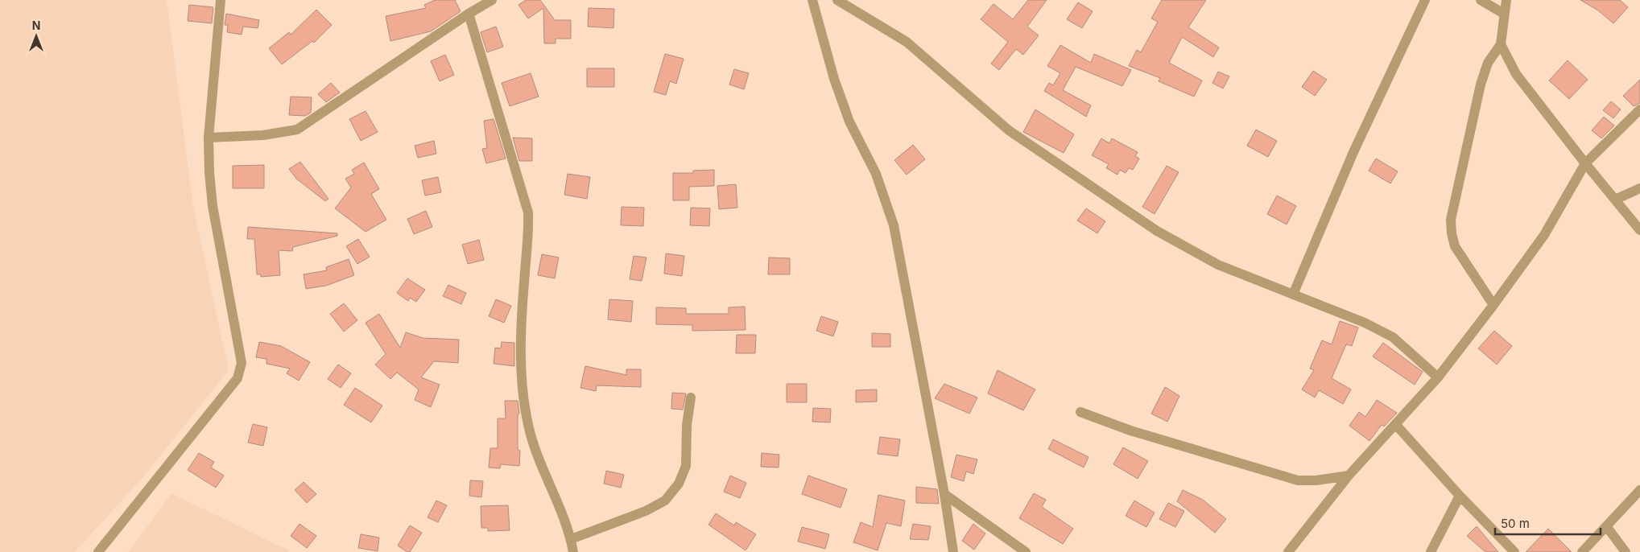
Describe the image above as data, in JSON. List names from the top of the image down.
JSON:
{
  "scale_bar": "50 m",
  "north": "top"
}
